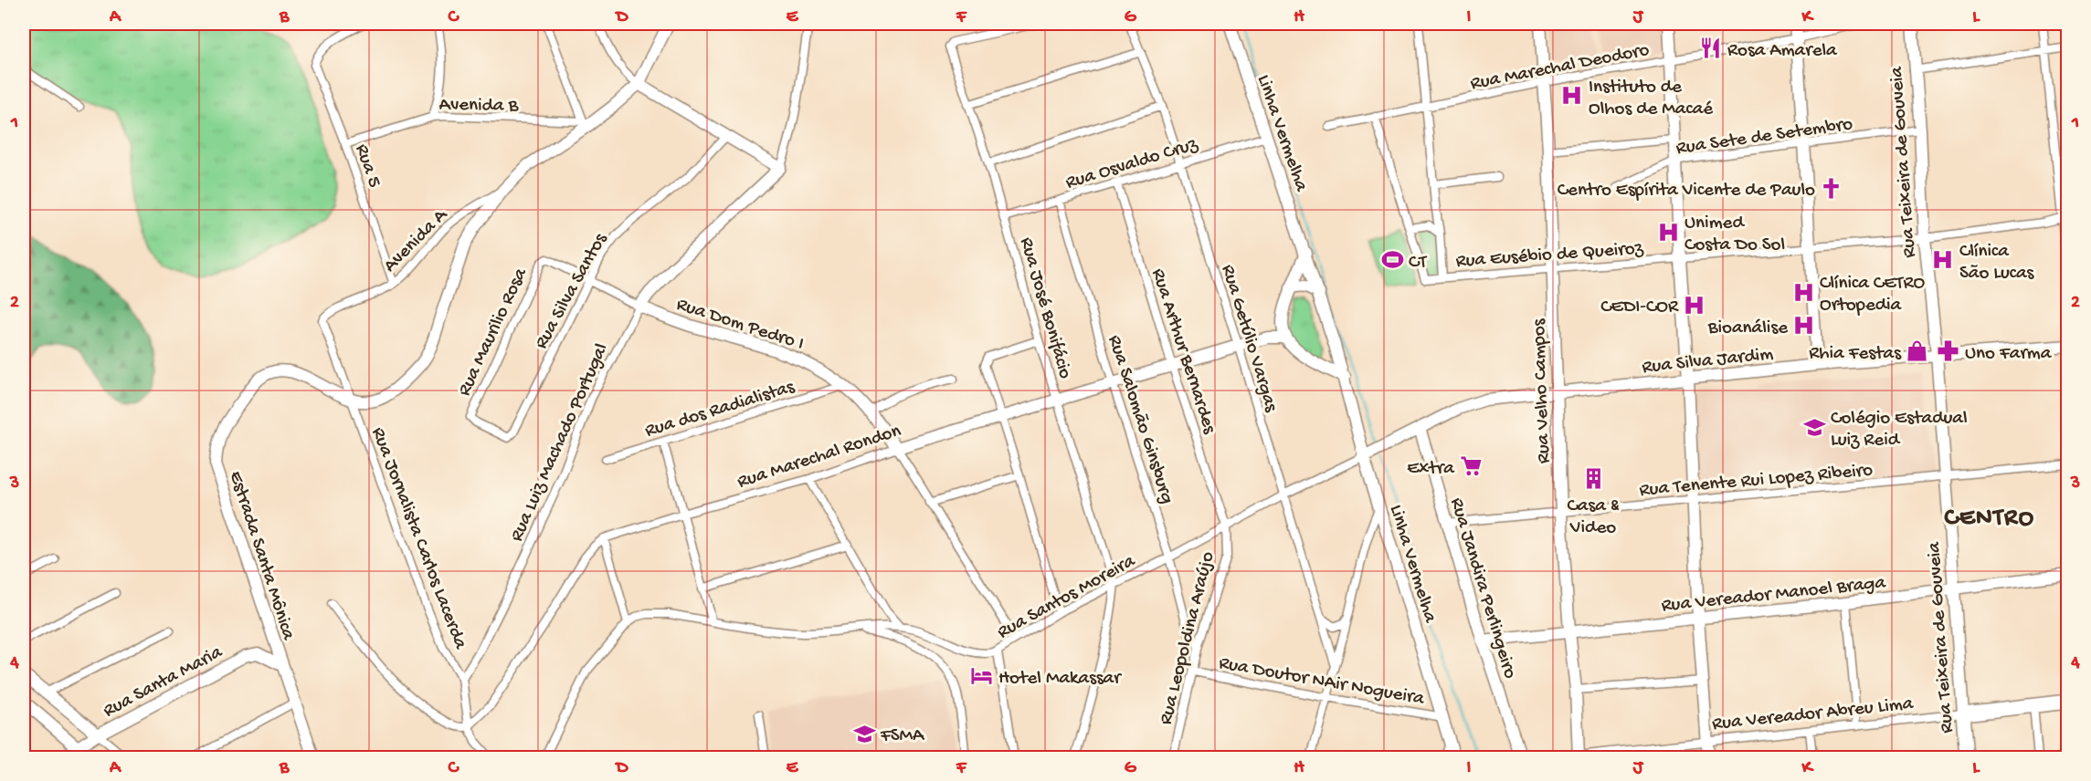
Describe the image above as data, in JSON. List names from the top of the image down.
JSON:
{
  "streets": {
    "highway": ["Rua Teixeira de Gouveia", "Rua Vereador Abreu Lima"],
    "main road": [
      "Linha Vermelha",
      "Rua Dom Pedro I",
      "Rua Silva Jardim",
      "Rua Velho Campos",
      "Rua Luiz Machado Portugal",
      "Rua Marechal Rondon",
      "Estrada Santa Mônica",
      "Rua Jandira Perlingeiro",
      "Rua Vereador Manoel Braga",
      "Rua Santa Maria"
    ],
    "street": [
      "Rua Marechal Deodoro",
      "Avenida B",
      "Rua Sete de Setembro",
      "Rua Osvaldo Cruz",
      "Rua 5",
      "Avenida A",
      "Rua Eusébio de Queiroz",
      "Rua Silva Santos",
      "Rua José Bonifácio",
      "Rua Maurilio Rosa",
      "Rua Getúlio Vargas",
      "Rua Arthur Bernardes",
      "Rua dos Radialistas",
      "Rua Salomão Ginsburg",
      "Rua Tenente Rui Lopez Ribeiro",
      "Rua Jornalista Carlos Lacerda",
      "Rua Santos Moreira",
      "Rua Leopoldina Araújo",
      "Rua Doutor NAir Nogueira"
    ]
  },
  "crossings": [
    ["Rua Marechal Deodoro", "Rua Velho Campos"],
    ["Avenida B", "Rua 5"],
    ["Avenida B", "Estrada Santa Mônica"],
    ["Linha Vermelha", "Rua Osvaldo Cruz"],
    ["Linha Vermelha", "Rua Silva Jardim"],
    ["Linha Vermelha", "Rua Santos Moreira"],
    ["Linha Vermelha", "Rua Doutor NAir Nogueira"],
    ["Rua Sete de Setembro", "Rua Teixeira de Gouveia"],
    ["Rua Osvaldo Cruz", "Rua José Bonifácio"],
    ["Rua Osvaldo Cruz", "Rua Getúlio Vargas"],
    ["Rua Osvaldo Cruz", "Rua Arthur Bernardes"],
    ["Rua Osvaldo Cruz", "Rua Salomão Ginsburg"],
    ["Rua Teixeira de Gouveia", "Rua Eusébio de Queiroz"],
    ["Rua Teixeira de Gouveia", "Rua Silva Jardim"],
    ["Rua Teixeira de Gouveia", "Rua Tenente Rui Lopez Ribeiro"],
    ["Rua Teixeira de Gouveia", "Rua Vereador Manoel Braga"],
    ["Rua Teixeira de Gouveia", "Rua Vereador Abreu Lima"],
    ["Rua 5", "Avenida A"],
    ["Avenida A", "Rua Jornalista Carlos Lacerda"],
    ["Avenida A", "Estrada Santa Mônica"],
    ["Rua Eusébio de Queiroz", "Rua Velho Campos"],
    ["Rua Silva Santos", "Rua Dom Pedro I"],
    ["Rua Silva Santos", "Rua Maurilio Rosa"],
    ["Rua José Bonifácio", "Rua Marechal Rondon"],
    ["Rua José Bonifácio", "Rua Santos Moreira"],
    ["Rua Dom Pedro I", "Rua Maurilio Rosa"],
    ["Rua Dom Pedro I", "Rua dos Radialistas"],
    ["Rua Dom Pedro I", "Rua Luiz Machado Portugal"],
    ["Rua Dom Pedro I", "Rua Marechal Rondon"],
    ["Rua Getúlio Vargas", "Rua Marechal Rondon"],
    ["Rua Getúlio Vargas", "Rua Santos Moreira"],
    ["Rua Arthur Bernardes", "Rua Marechal Rondon"],
    ["Rua Arthur Bernardes", "Rua Santos Moreira"],
    ["Rua Arthur Bernardes", "Rua Leopoldina Araújo"],
    ["Rua Silva Jardim", "Rua Velho Campos"],
    ["Rua Silva Jardim", "Rua Jandira Perlingeiro"],
    ["Rua Silva Jardim", "Rua Santos Moreira"],
    ["Rua Velho Campos", "Rua Tenente Rui Lopez Ribeiro"],
    ["Rua Velho Campos", "Rua Vereador Manoel Braga"],
    ["Rua Velho Campos", "Rua Vereador Abreu Lima"],
    ["Rua Salomão Ginsburg", "Rua Marechal Rondon"],
    ["Rua Salomão Ginsburg", "Rua Santos Moreira"],
    ["Rua Salomão Ginsburg", "Rua Leopoldina Araújo"],
    ["Rua Luiz Machado Portugal", "Rua Jornalista Carlos Lacerda"],
    ["Rua Marechal Rondon", "Rua Jornalista Carlos Lacerda"],
    ["Rua Tenente Rui Lopez Ribeiro", "Rua Jandira Perlingeiro"],
    ["Rua Jornalista Carlos Lacerda", "Estrada Santa Mônica"],
    ["Estrada Santa Mônica", "Rua Santa Maria"],
    ["Rua Jandira Perlingeiro", "Rua Vereador Manoel Braga"],
    ["Rua Santos Moreira", "Rua Leopoldina Araújo"],
    ["Rua Leopoldina Araújo", "Rua Doutor NAir Nogueira"]
  ],
  "districts": ["CENTRO"],
  "places": {
    "restaurant": ["Rosa Amarela"],
    "hospital": [
      "Instituto de Olhos de Macaé",
      "Unimed Costa Do Sol",
      "Clínica São Lucas",
      "Clínica CETRO Ortopedia",
      "CEDI-COR",
      "Bioanálise"
    ],
    "church": ["Centro Espírita Vicente de Paulo"],
    "sports": ["CT"],
    "shop": ["Rhia Festas"],
    "pharmacy": ["Uno Farma"],
    "school or university": ["Colégio Estadual Luiz Reid", "FSMA"],
    "supermarket": ["Extra"],
    "building": ["Casa & Video"],
    "hotel": ["Hotel Makassar"]
  },
  "grid": {
    "columns": [
      "A",
      "B",
      "C",
      "D",
      "E",
      "F",
      "G",
      "H",
      "I",
      "J",
      "K",
      "L"
    ],
    "rows": [
      "1",
      "2",
      "3",
      "4"
    ]
  }
}
